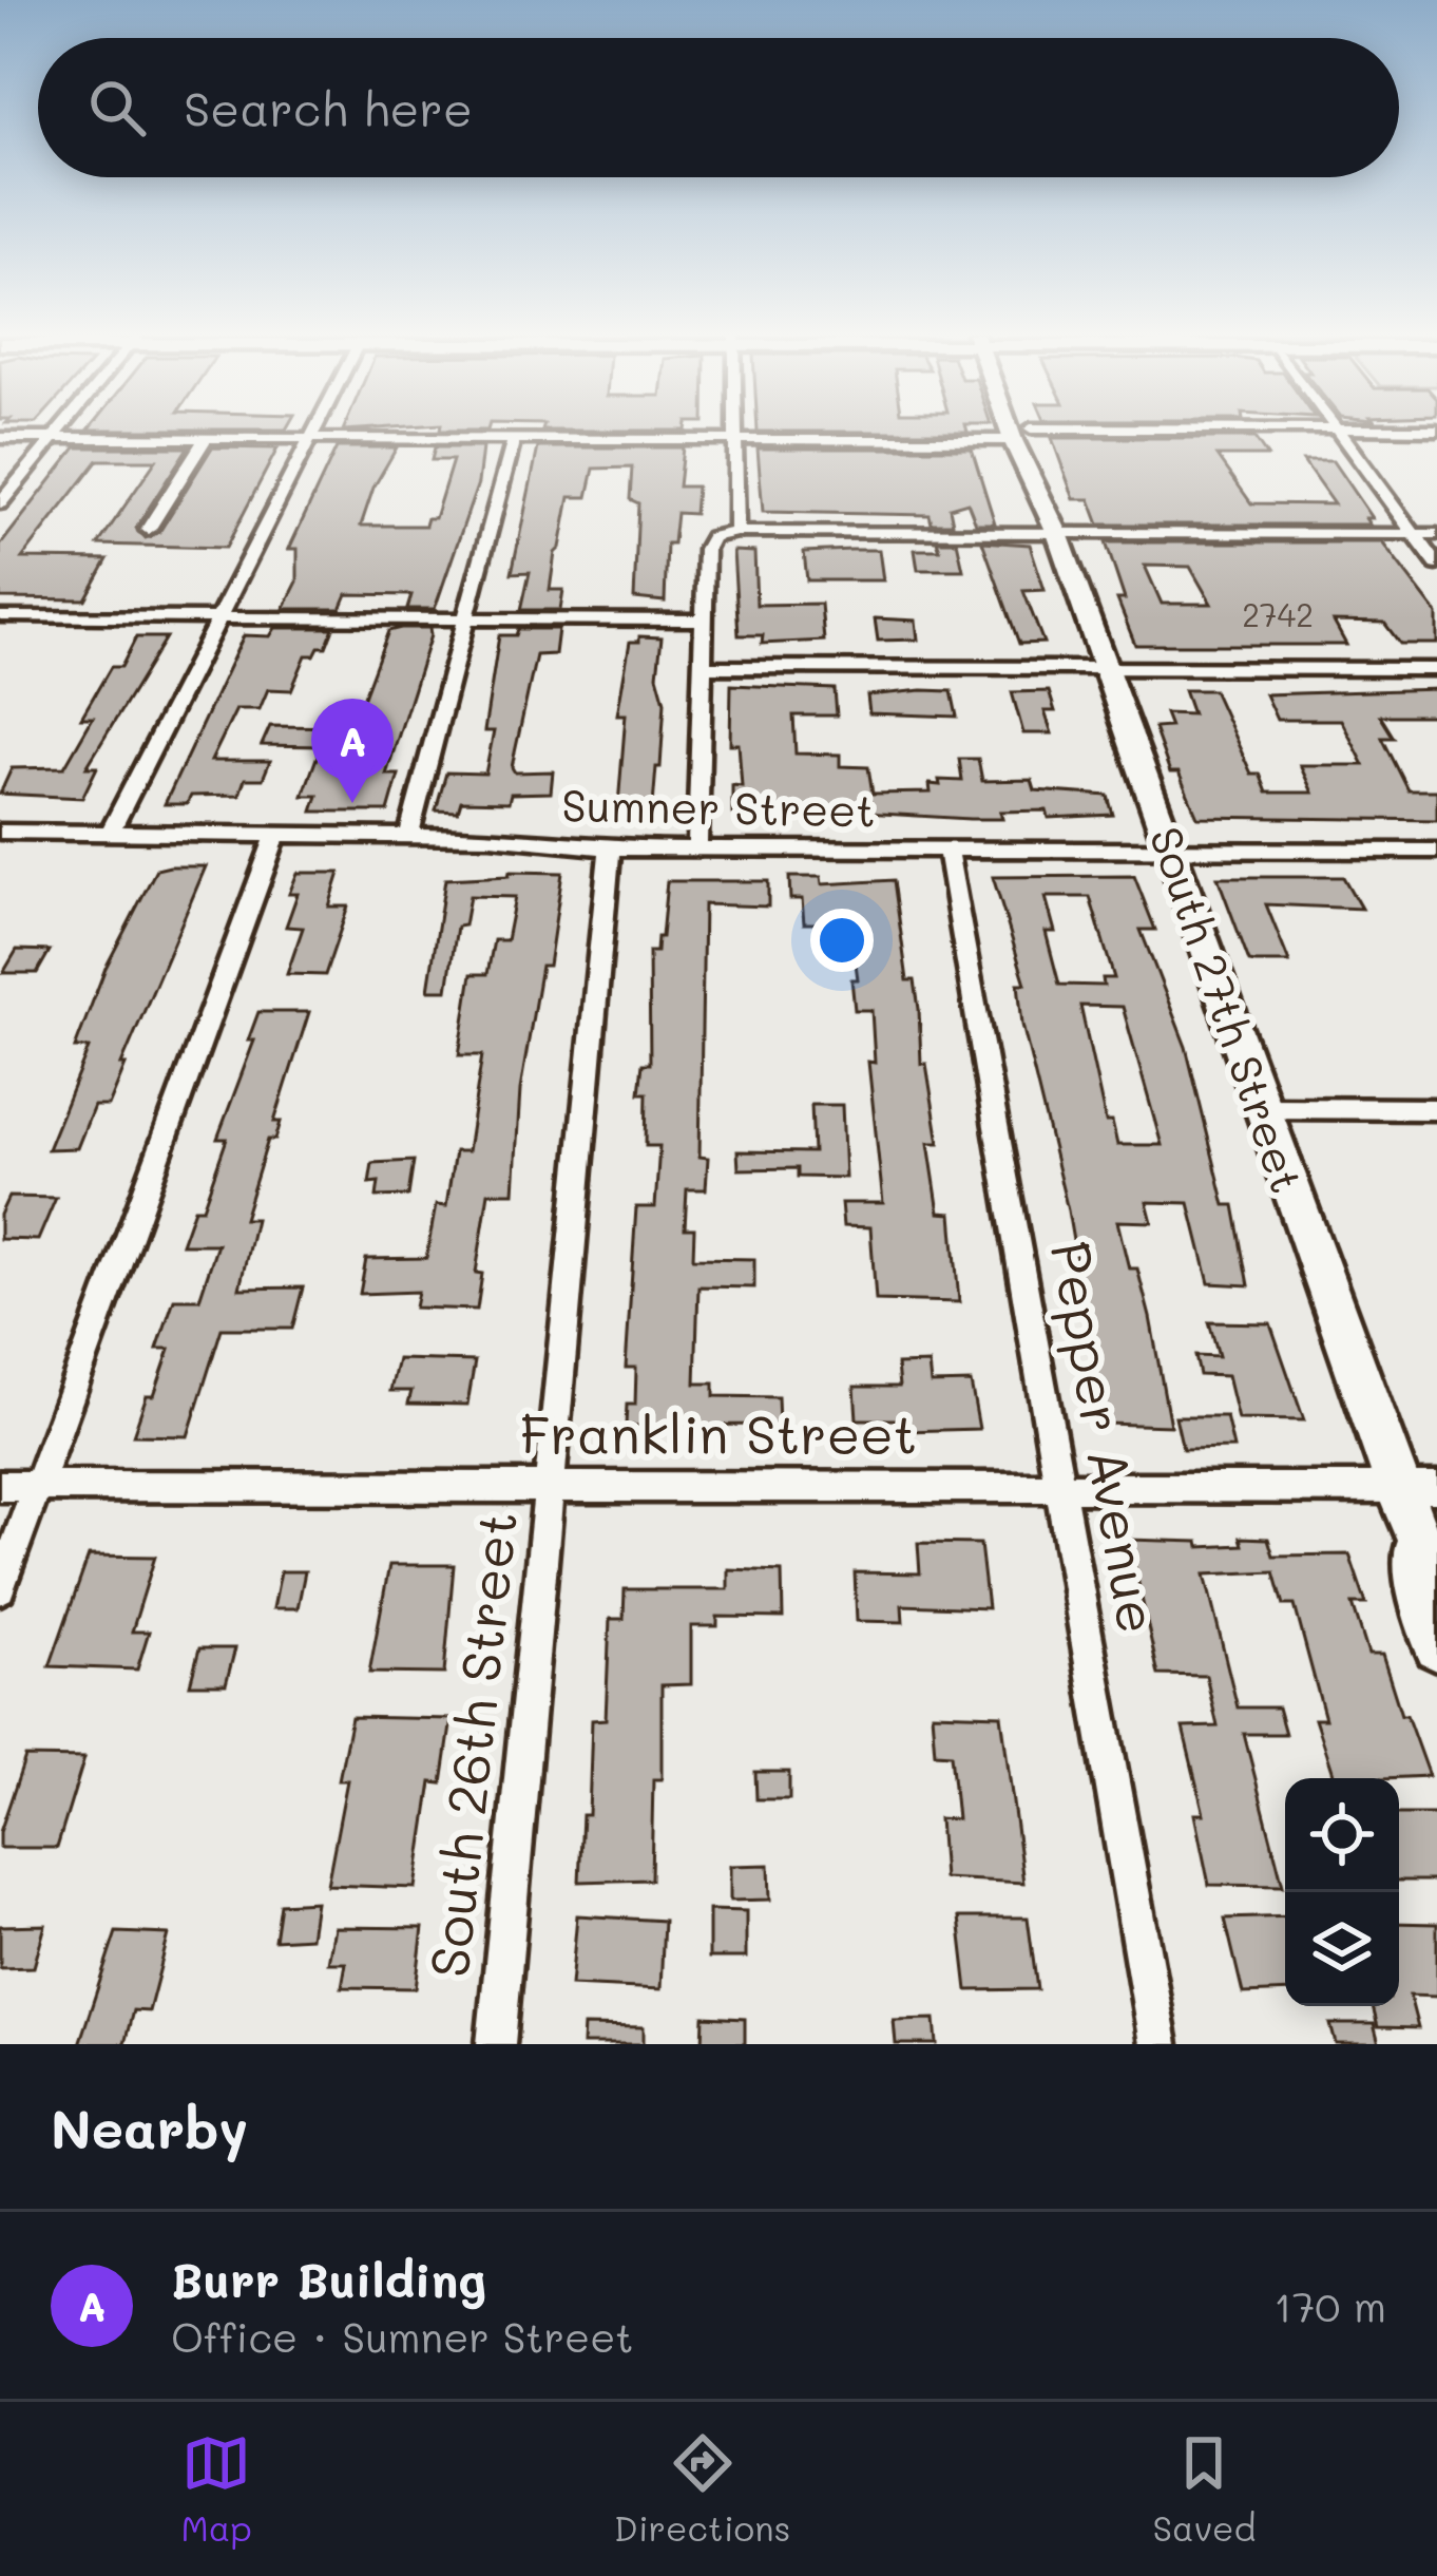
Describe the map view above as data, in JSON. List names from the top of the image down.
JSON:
{
  "streets": {
    "main road": ["South 27th Street"],
    "street": [
      "Sumner Street",
      "Franklin Street",
      "Pepper Avenue",
      "South 26th Street"
    ]
  },
  "crossings": [
    ["Sumner Street", "South 27th Street"],
    ["Sumner Street", "Pepper Avenue"],
    ["Sumner Street", "South 26th Street"],
    ["South 27th Street", "Franklin Street"],
    ["Franklin Street", "Pepper Avenue"],
    ["Franklin Street", "South 26th Street"]
  ],
  "house_numbers": ["2742"],
  "page": {
    "search": "Search here",
    "pins": "A",
    "heading": "Nearby",
    "list": [
      {
        "mark": "A",
        "name": "Burr Building",
        "note": "Office · Sumner Street",
        "value": "170 m"
      }
    ],
    "nav": ["Map", "Directions", "Saved"]
  }
}
